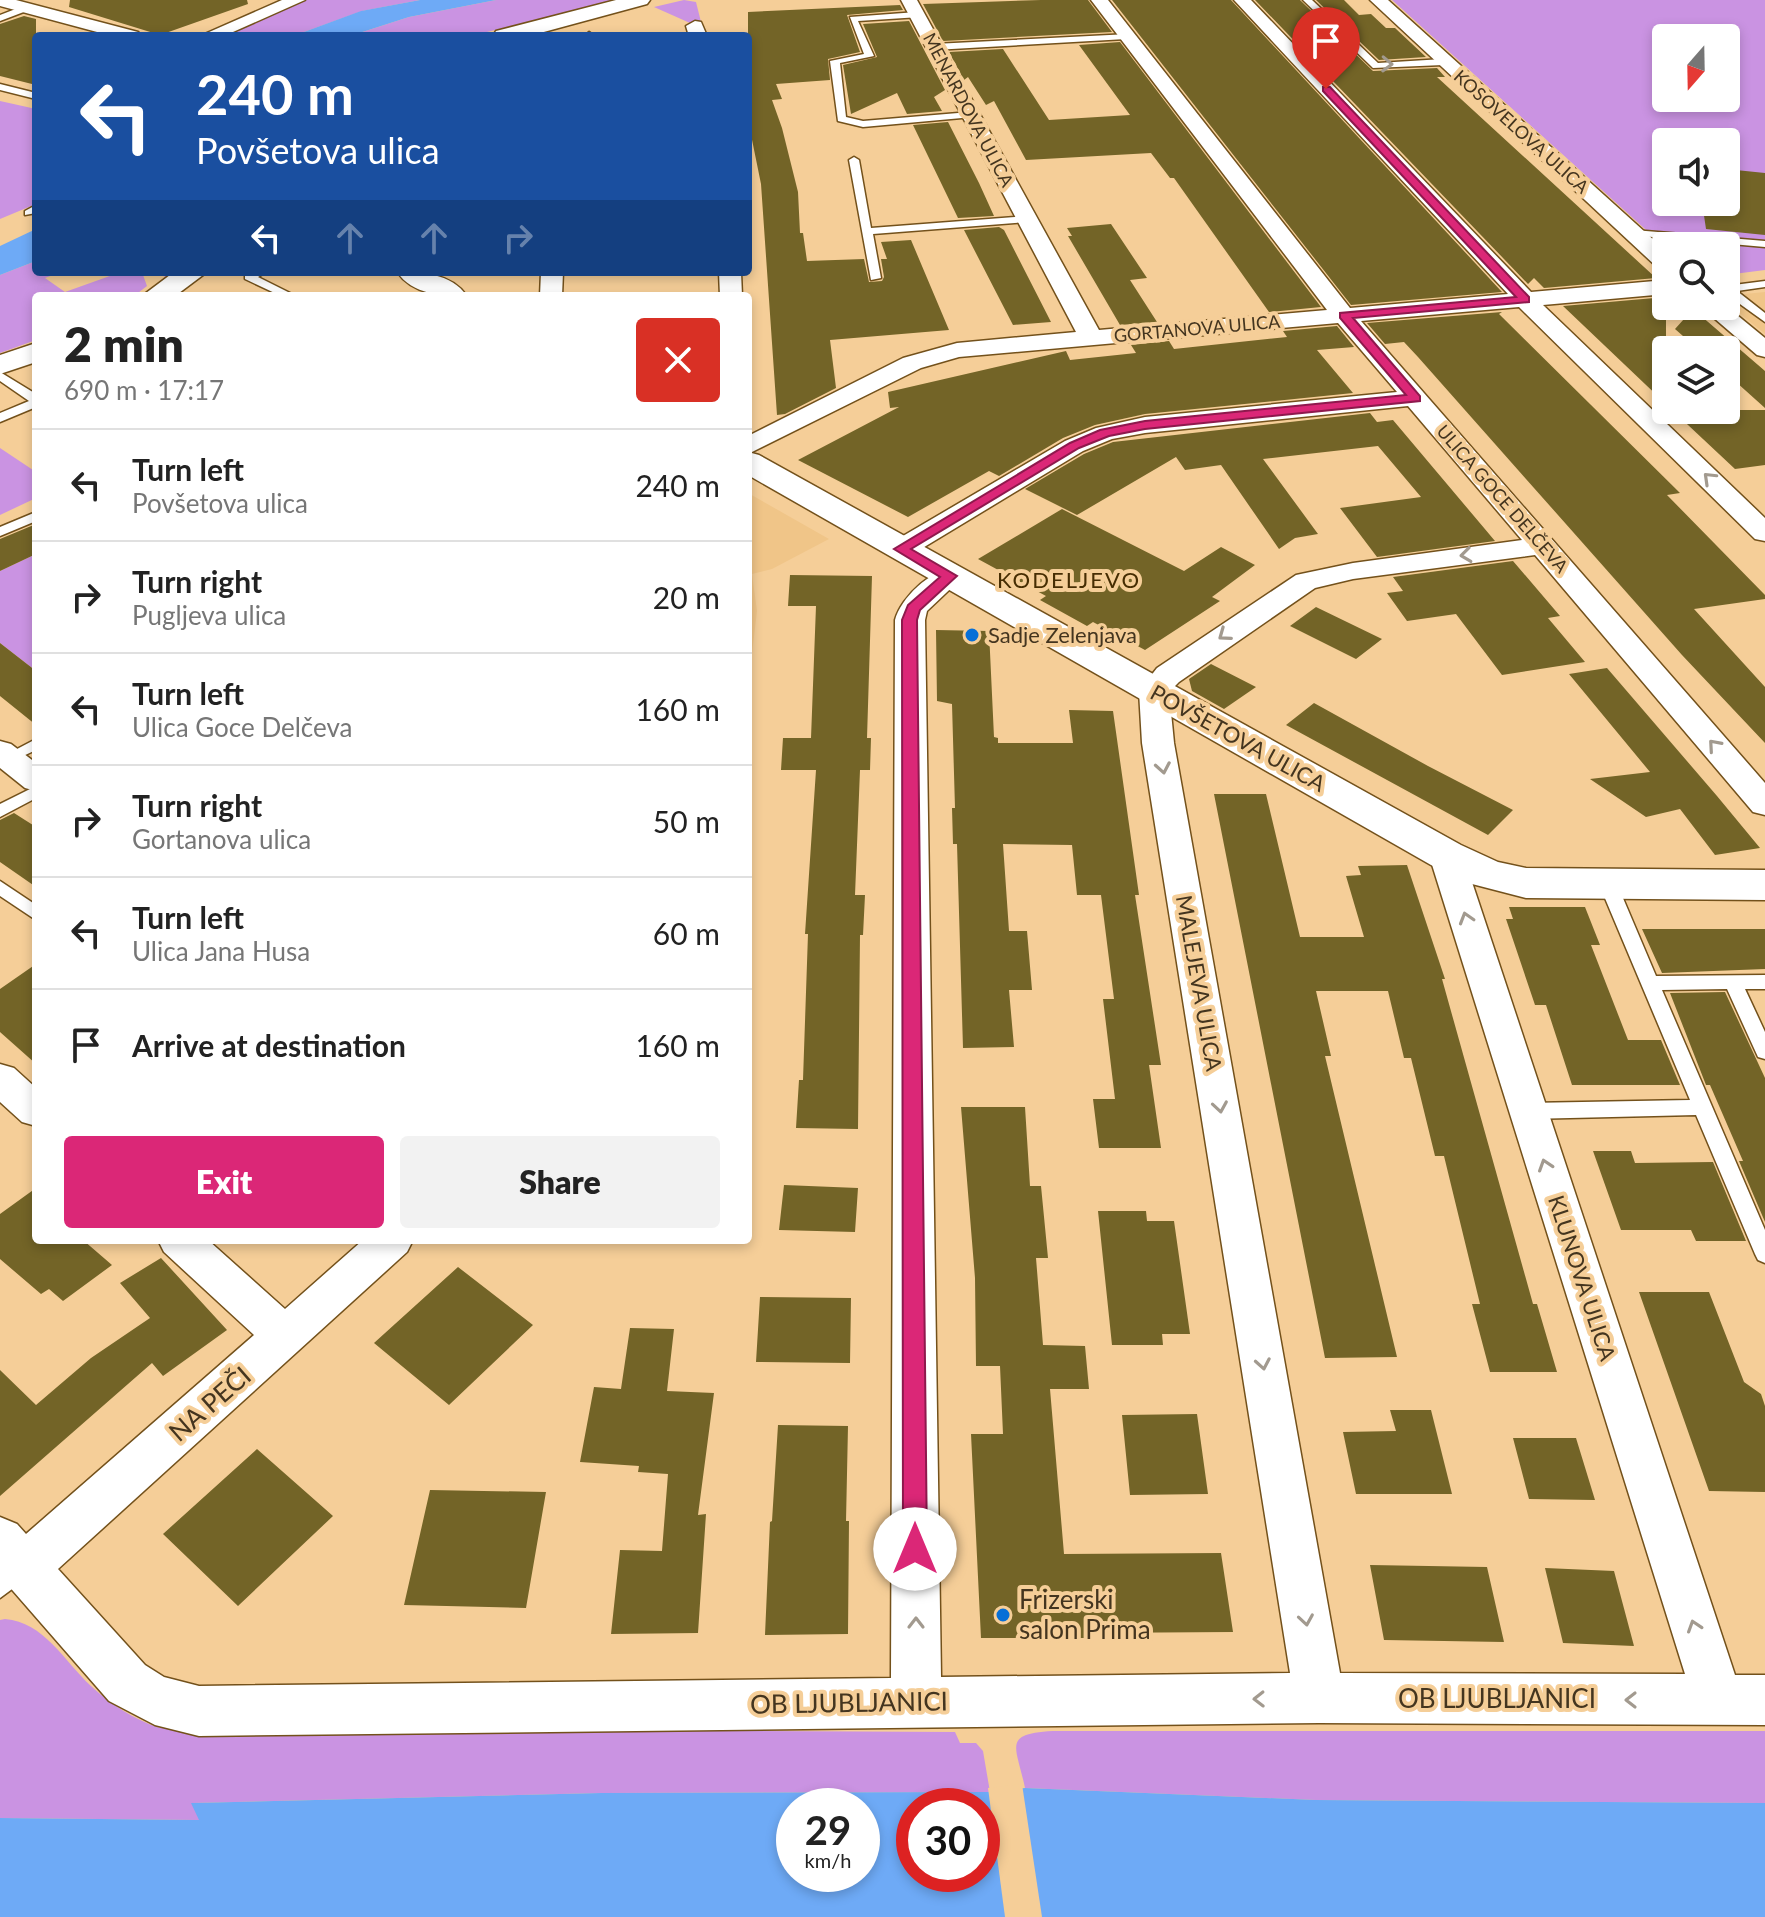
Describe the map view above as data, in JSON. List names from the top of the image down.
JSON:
{
  "streets": {
    "street": [
      "MENARDOVA ULICA",
      "KOSOVELOVA ULICA",
      "GORTANOVA ULICA",
      "ULICA GOCE DELČEVA",
      "POVŠETOVA ULICA",
      "MALEJEVA ULICA",
      "KLUNOVA ULICA",
      "NA PEČI",
      "OB LJUBLJANICI"
    ]
  },
  "crossings": [
    ["MENARDOVA ULICA", "GORTANOVA ULICA"],
    ["GORTANOVA ULICA", "ULICA GOCE DELČEVA"],
    ["POVŠETOVA ULICA", "MALEJEVA ULICA"],
    ["POVŠETOVA ULICA", "KLUNOVA ULICA"],
    ["MALEJEVA ULICA", "OB LJUBLJANICI"],
    ["KLUNOVA ULICA", "OB LJUBLJANICI"],
    ["NA PEČI", "OB LJUBLJANICI"]
  ],
  "one_way": ["KLUNOVA ULICA", "OB LJUBLJANICI"],
  "districts": ["KODELJEVO"],
  "places": ["Sadje Zelenjava", "Frizerski salon Prima"],
  "north": "bottom",
  "page": {
    "turn": ["240 m", "Povšetova ulica"],
    "heading": ["2 min", "690 m · 17:17"],
    "list": [
      {
        "name": "Turn left",
        "note": "Povšetova ulica",
        "value": "240 m"
      },
      {
        "name": "Turn right",
        "note": "Pugljeva ulica",
        "value": "20 m"
      },
      {
        "name": "Turn left",
        "note": "Ulica Goce Delčeva",
        "value": "160 m"
      },
      {
        "name": "Turn right",
        "note": "Gortanova ulica",
        "value": "50 m"
      },
      {
        "name": "Turn left",
        "note": "Ulica Jana Husa",
        "value": "60 m"
      },
      {
        "name": "Arrive at destination",
        "value": "160 m"
      }
    ],
    "buttons": ["Exit", "Share"],
    "speed": "29 km/h",
    "limit": "30"
  }
}
